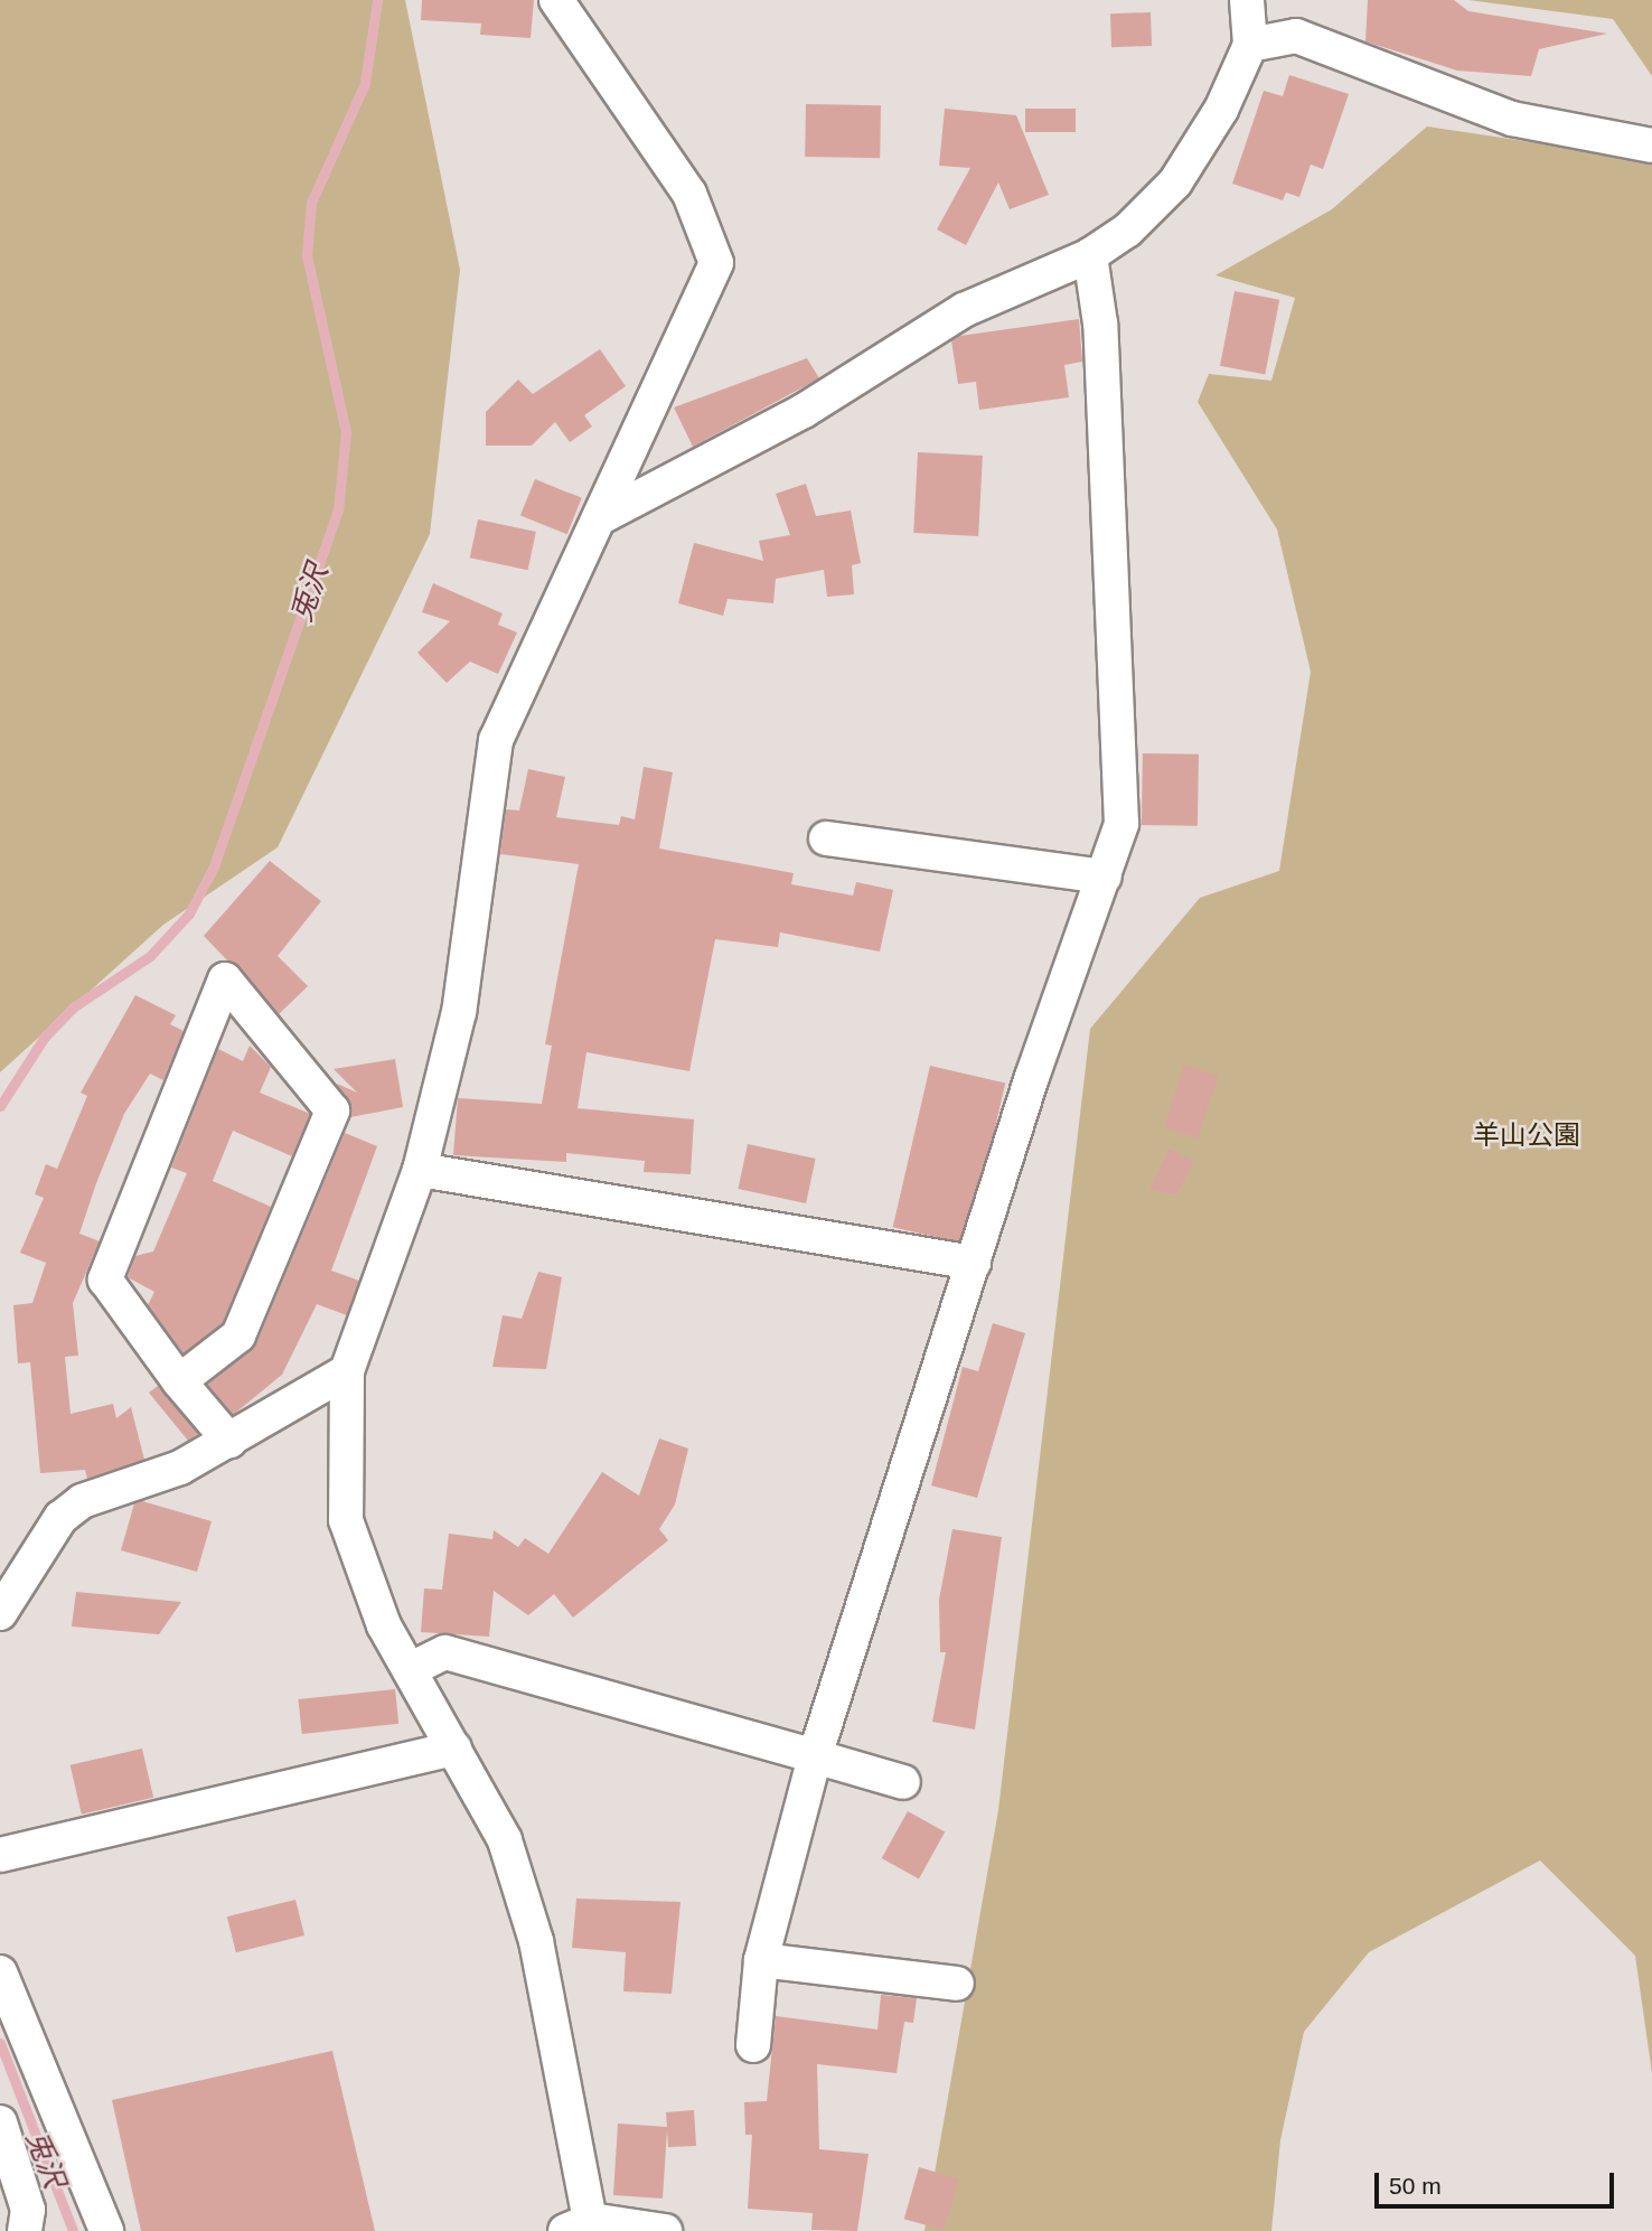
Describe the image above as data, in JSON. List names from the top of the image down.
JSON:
{
  "water": ["兎沢"],
  "parks": ["羊山公園"],
  "scale_bar": "50 m"
}
